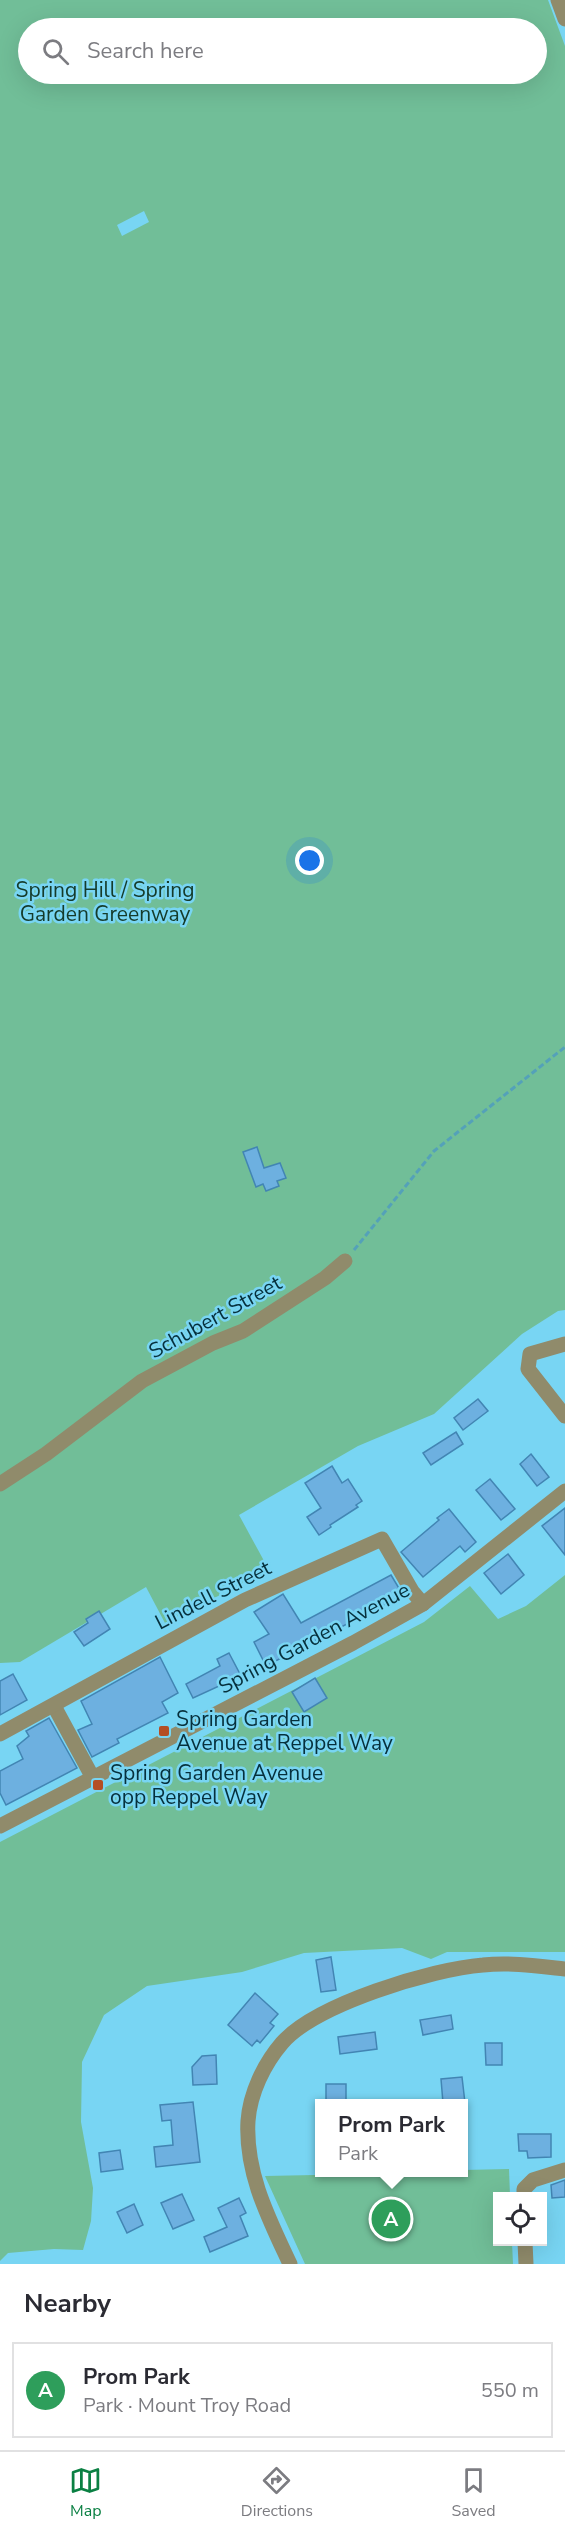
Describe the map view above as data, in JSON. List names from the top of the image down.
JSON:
{
  "streets": {
    "street": ["Schubert Street", "Lindell Street", "Spring Garden Avenue"]
  },
  "crossings": [
    ["Lindell Street", "Spring Garden Avenue"]
  ],
  "parks": ["Spring Hill / Spring Garden Greenway"],
  "places": {
    "transit": ["Spring Garden Avenue at Reppel Way", "Spring Garden Avenue opp Reppel Way"]
  },
  "page": {
    "search": "Search here",
    "popup": ["Prom Park", "Park"],
    "pins": "A",
    "heading": "Nearby",
    "list": [
      {
        "mark": "A",
        "name": "Prom Park",
        "note": "Park · Mount Troy Road",
        "value": "550 m"
      }
    ],
    "nav": ["Map", "Directions", "Saved"]
  }
}
